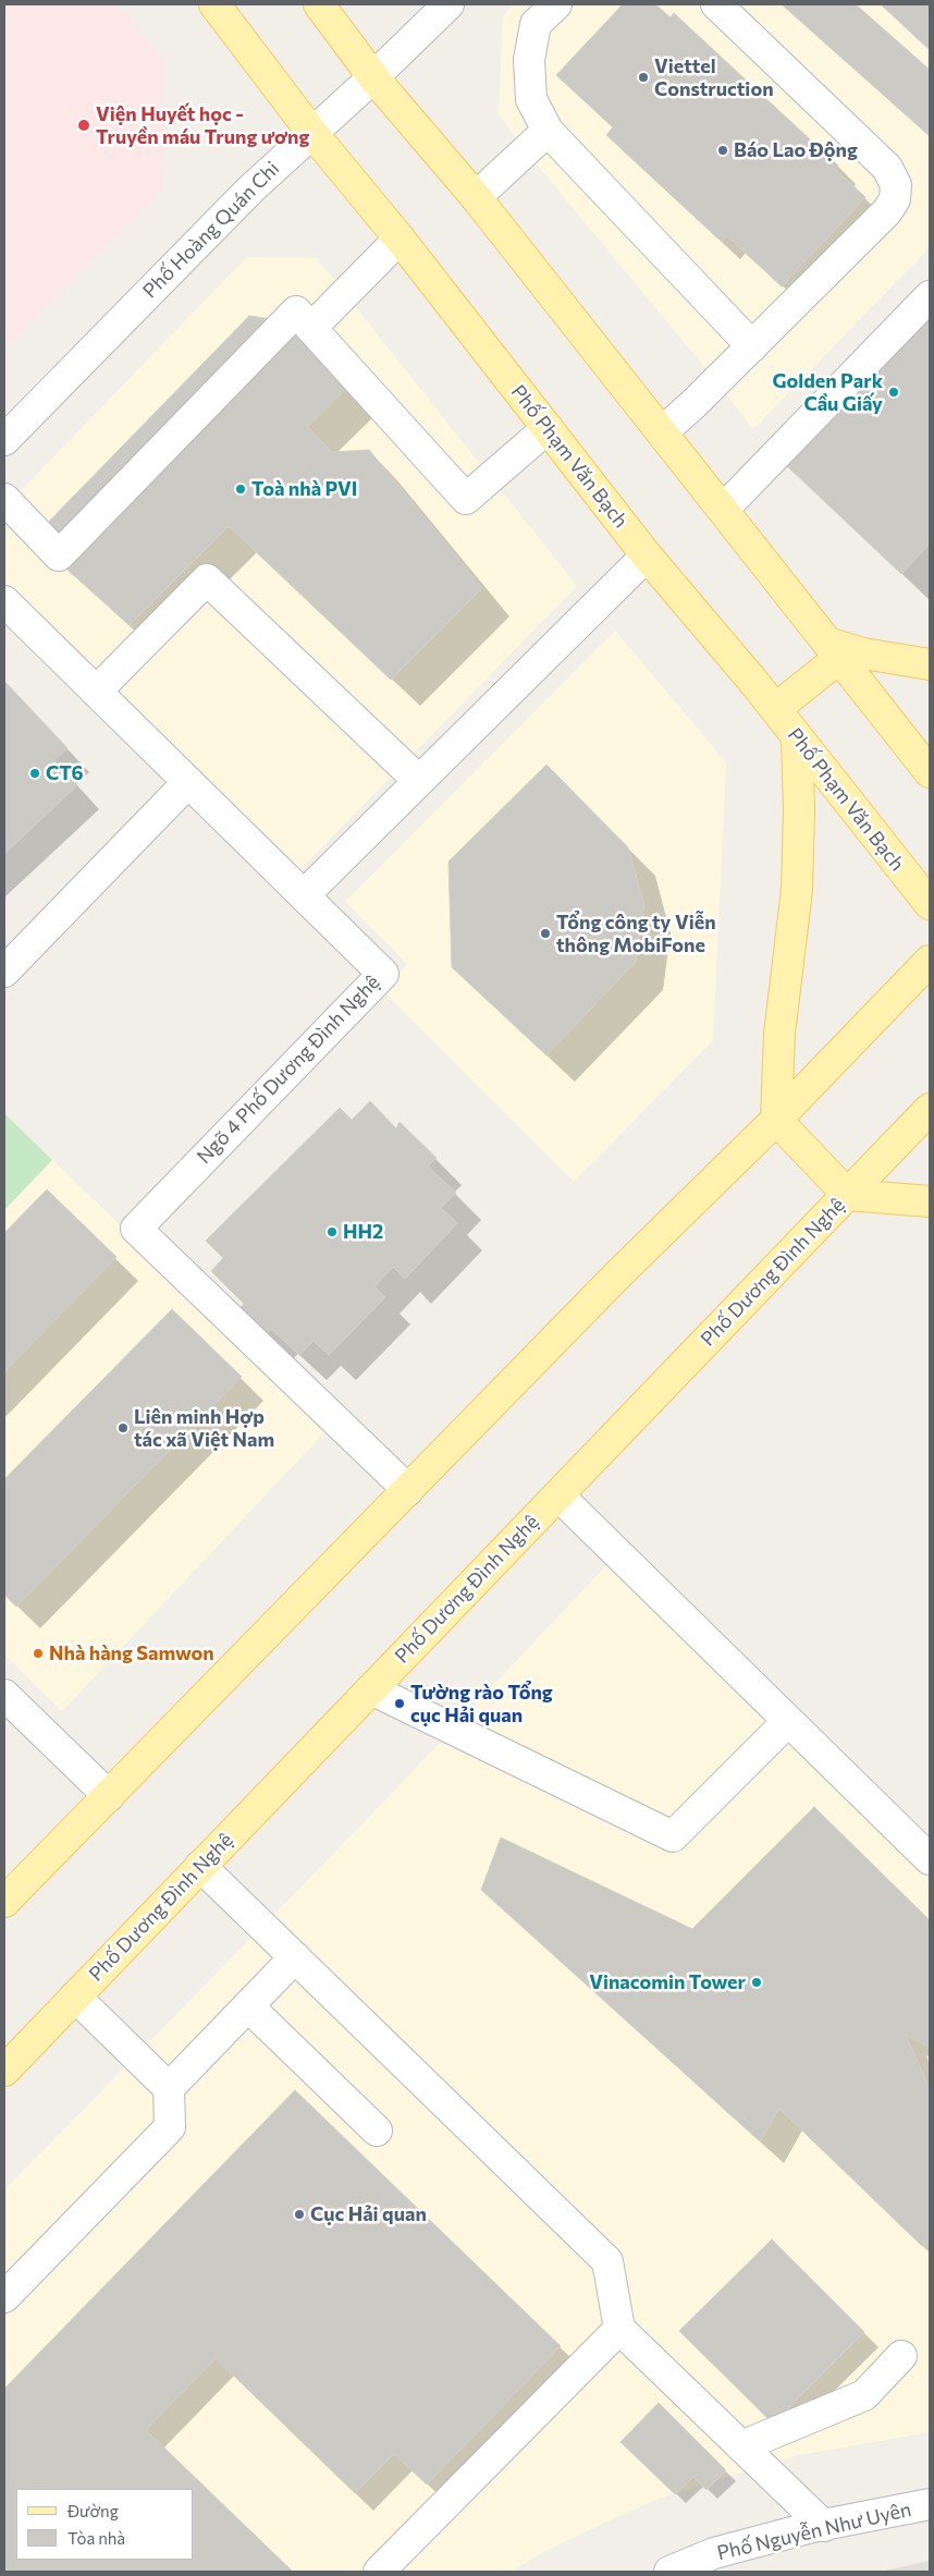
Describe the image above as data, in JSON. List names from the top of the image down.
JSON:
{
  "streets": {
    "main road": ["Phố Phạm Văn Bạch", "Phố Dương Đình Nghệ"],
    "street": ["Phố Hoàng Quán Chi", "Ngõ 4 Phố Dương Đình Nghệ", "Phố Nguyễn Như Uyên"]
  },
  "crossings": [
    ["Phố Hoàng Quán Chi", "Phố Phạm Văn Bạch"]
  ],
  "places": [
    "Viettel Construction",
    "Viện Huyết học - Truyền máu Trung ương",
    "Báo Lao Động",
    "Golden Park Cầu Giấy",
    "Toà nhà PVI",
    "CT6",
    "Tổng công ty Viễn thông MobiFone",
    "HH2",
    "Liên minh Hợp tác xã Việt Nam",
    "Nhà hàng Samwon",
    "Tường rào Tổng cục Hải quan",
    "Vinacomin Tower",
    "Cục Hải quan"
  ],
  "legend": ["Đường", "Tòa nhà"]
}
